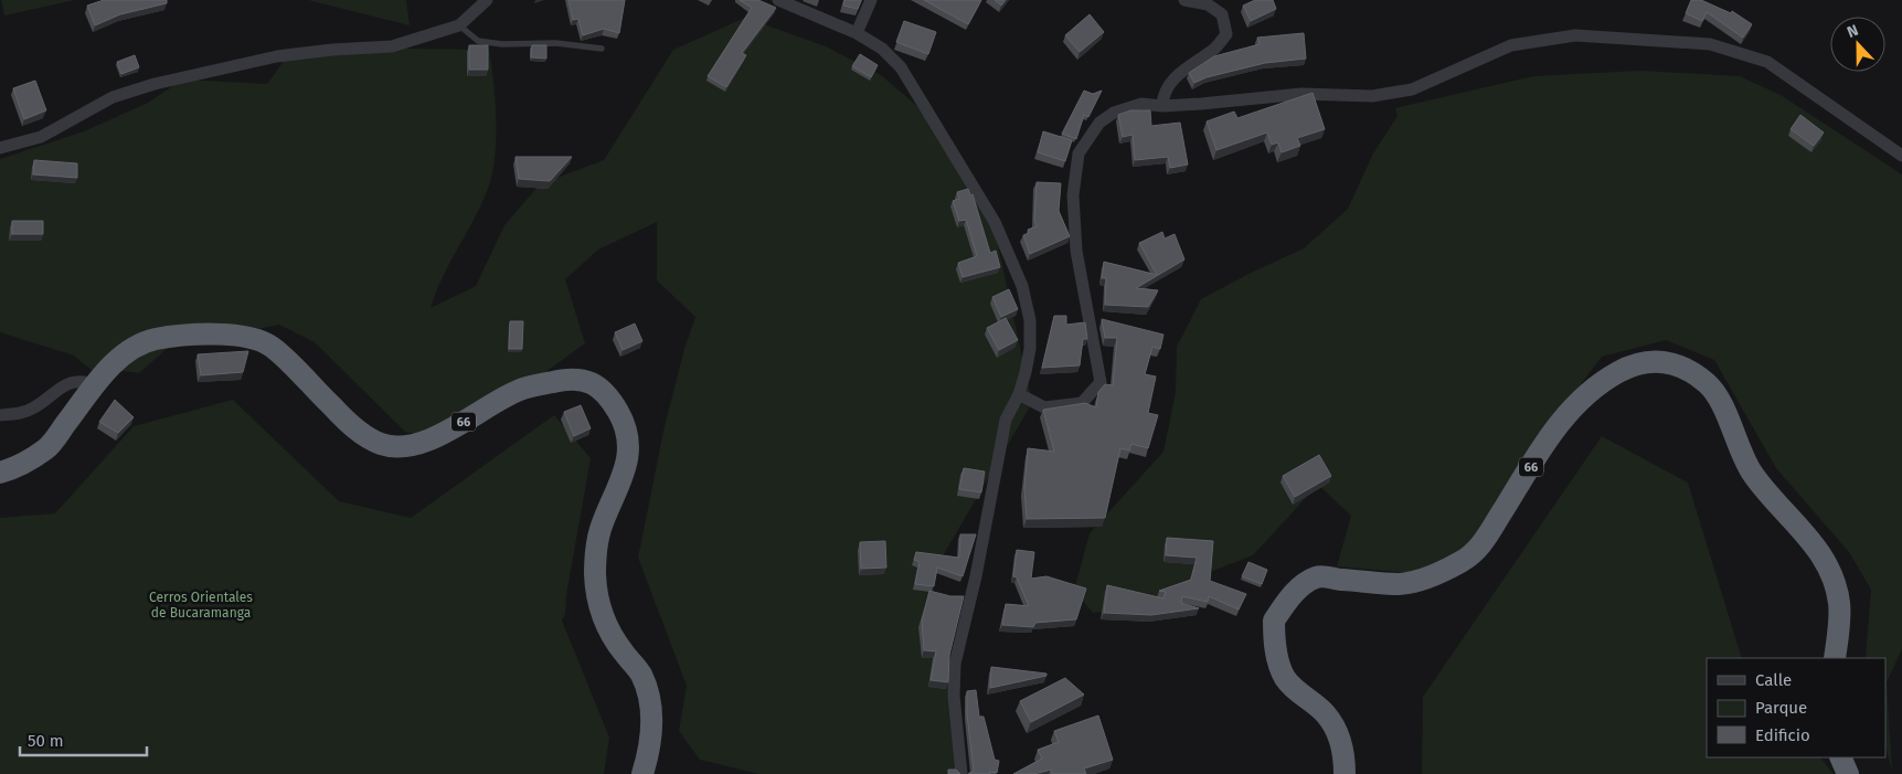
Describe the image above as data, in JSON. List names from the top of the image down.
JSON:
{
  "streets": {
    "highway": ["66"]
  },
  "parks": ["Cerros Orientales de Bucaramanga"],
  "legend": ["Calle", "Parque", "Edificio"],
  "scale_bar": "50 m",
  "north": "top"
}
